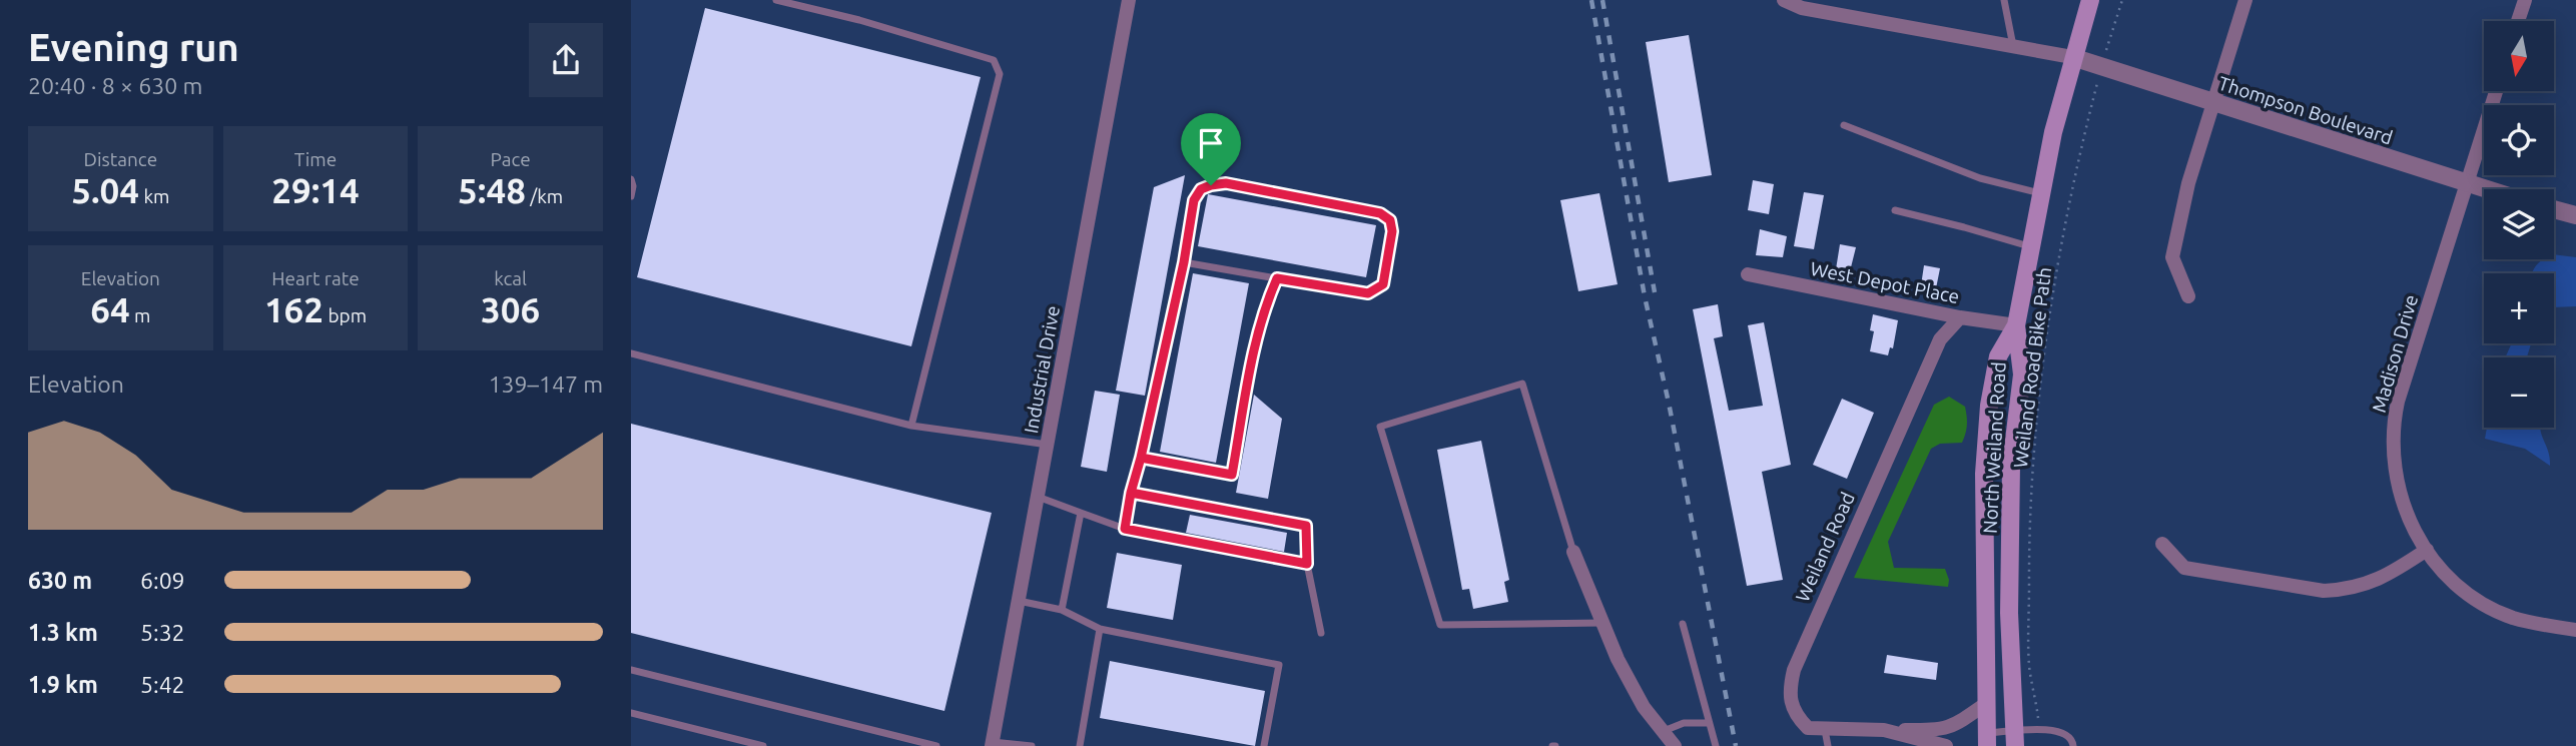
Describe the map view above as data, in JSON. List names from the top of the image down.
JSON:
{
  "streets": {
    "main road": ["North Weiland Road"],
    "street": [
      "Thompson Boulevard",
      "West Depot Place",
      "Madison Drive",
      "Industrial Drive",
      "Weiland Road"
    ],
    "path": ["Weiland Road Bike Path"]
  },
  "crossings": [
    ["Thompson Boulevard", "Madison Drive"],
    ["Thompson Boulevard", "Weiland Road Bike Path"],
    ["West Depot Place", "North Weiland Road"],
    ["West Depot Place", "Weiland Road"]
  ],
  "north": "bottom",
  "page": {
    "heading": ["Evening run", "20:40 · 8 × 630 m"],
    "map_buttons": ["+", "−"],
    "stats": [
      ["Distance", "5.04 km"],
      ["Time", "29:14"],
      ["Pace", "5:48 /km"],
      ["Elevation", "64 m"],
      ["Heart rate", "162 bpm"],
      ["kcal", "306"]
    ],
    "chart": ["Elevation", "139–147 m"],
    "list": [
      {
        "name": "630 m",
        "note": "6:09"
      },
      {
        "name": "1.3 km",
        "note": "5:32"
      },
      {
        "name": "1.9 km",
        "note": "5:42"
      }
    ]
  }
}
